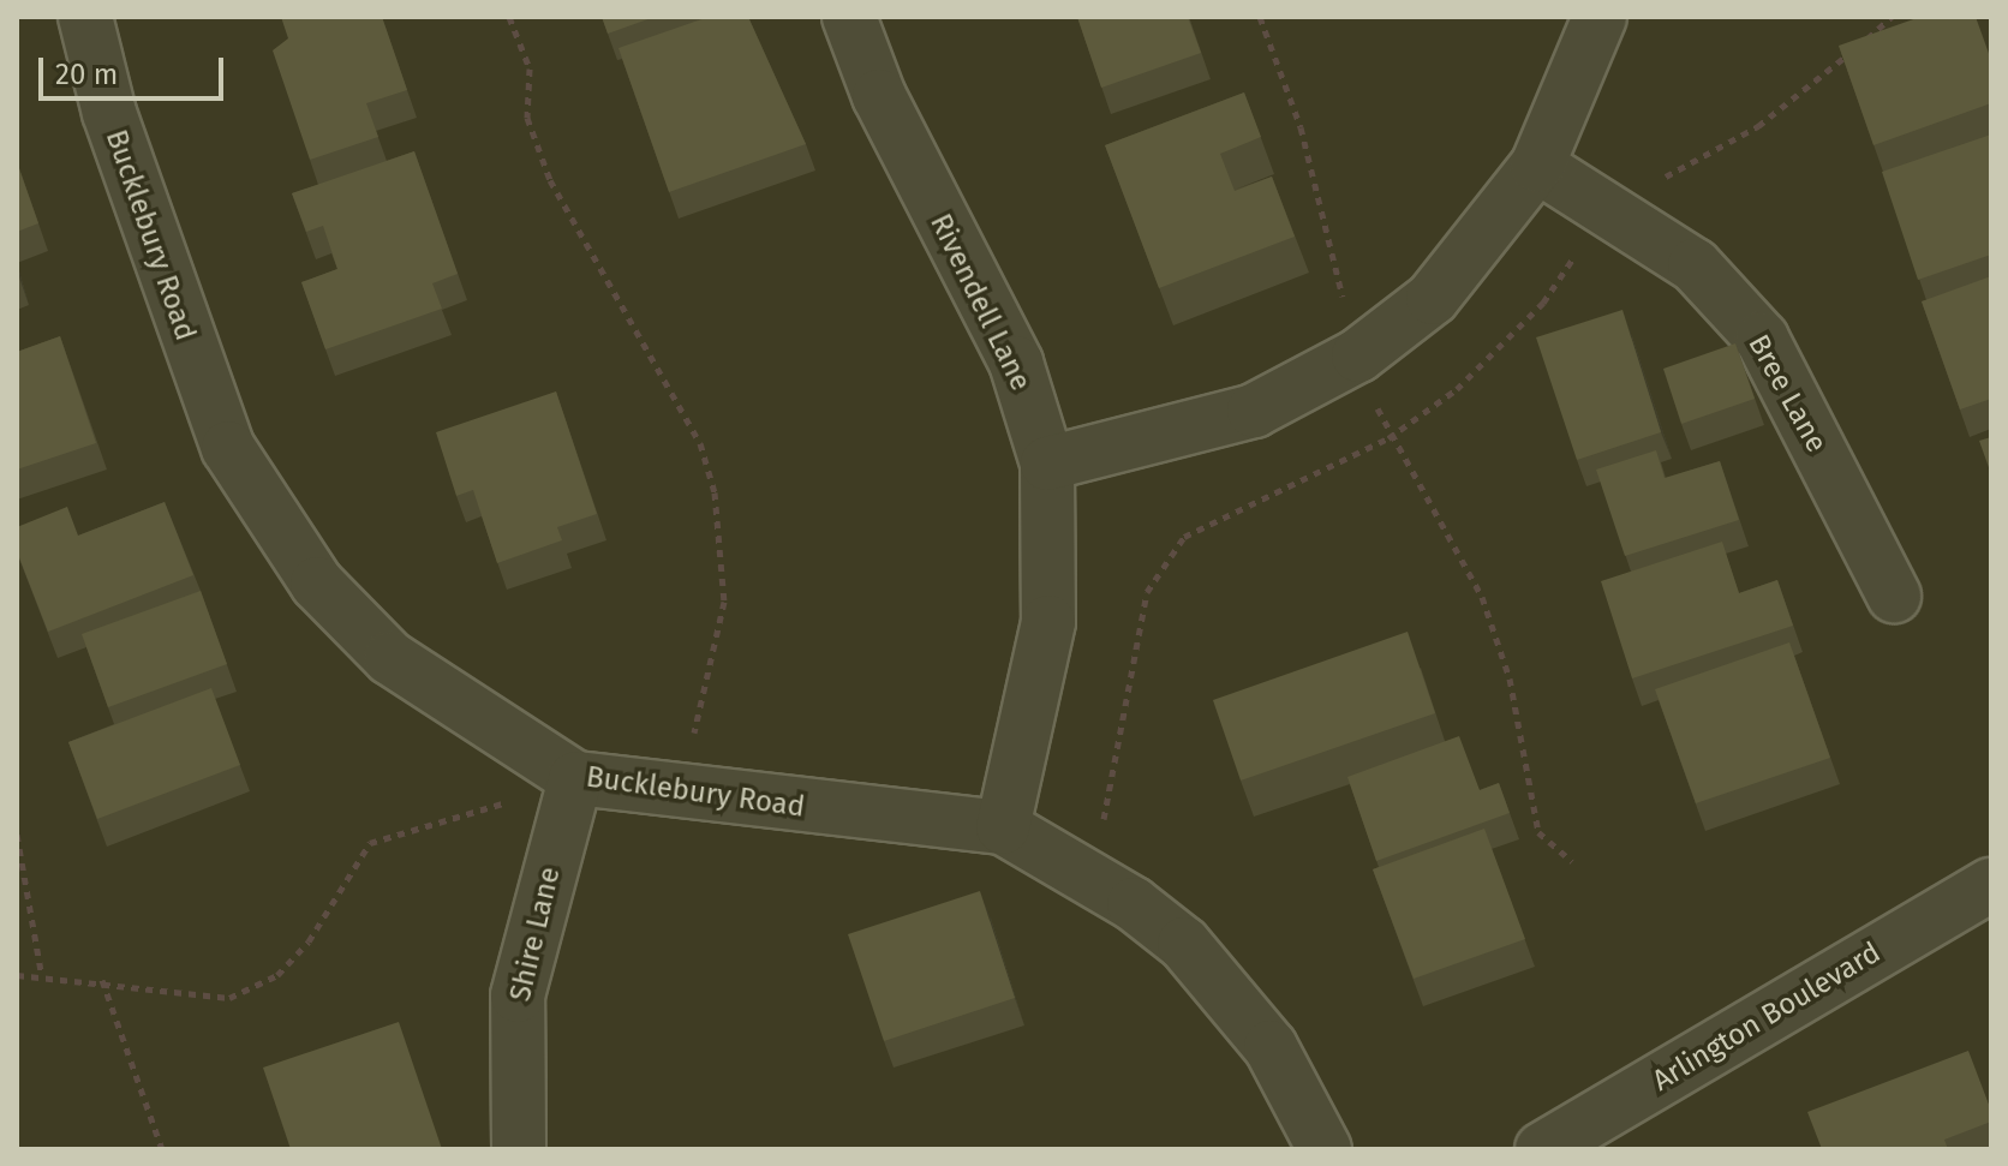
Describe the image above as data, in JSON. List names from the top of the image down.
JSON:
{
  "streets": {
    "street": [
      "Bucklebury Road",
      "Rivendell Lane",
      "Bree Lane",
      "Shire Lane",
      "Arlington Boulevard"
    ]
  },
  "crossings": [
    ["Bucklebury Road", "Rivendell Lane"],
    ["Bucklebury Road", "Shire Lane"]
  ],
  "scale_bar": "20 m"
}
